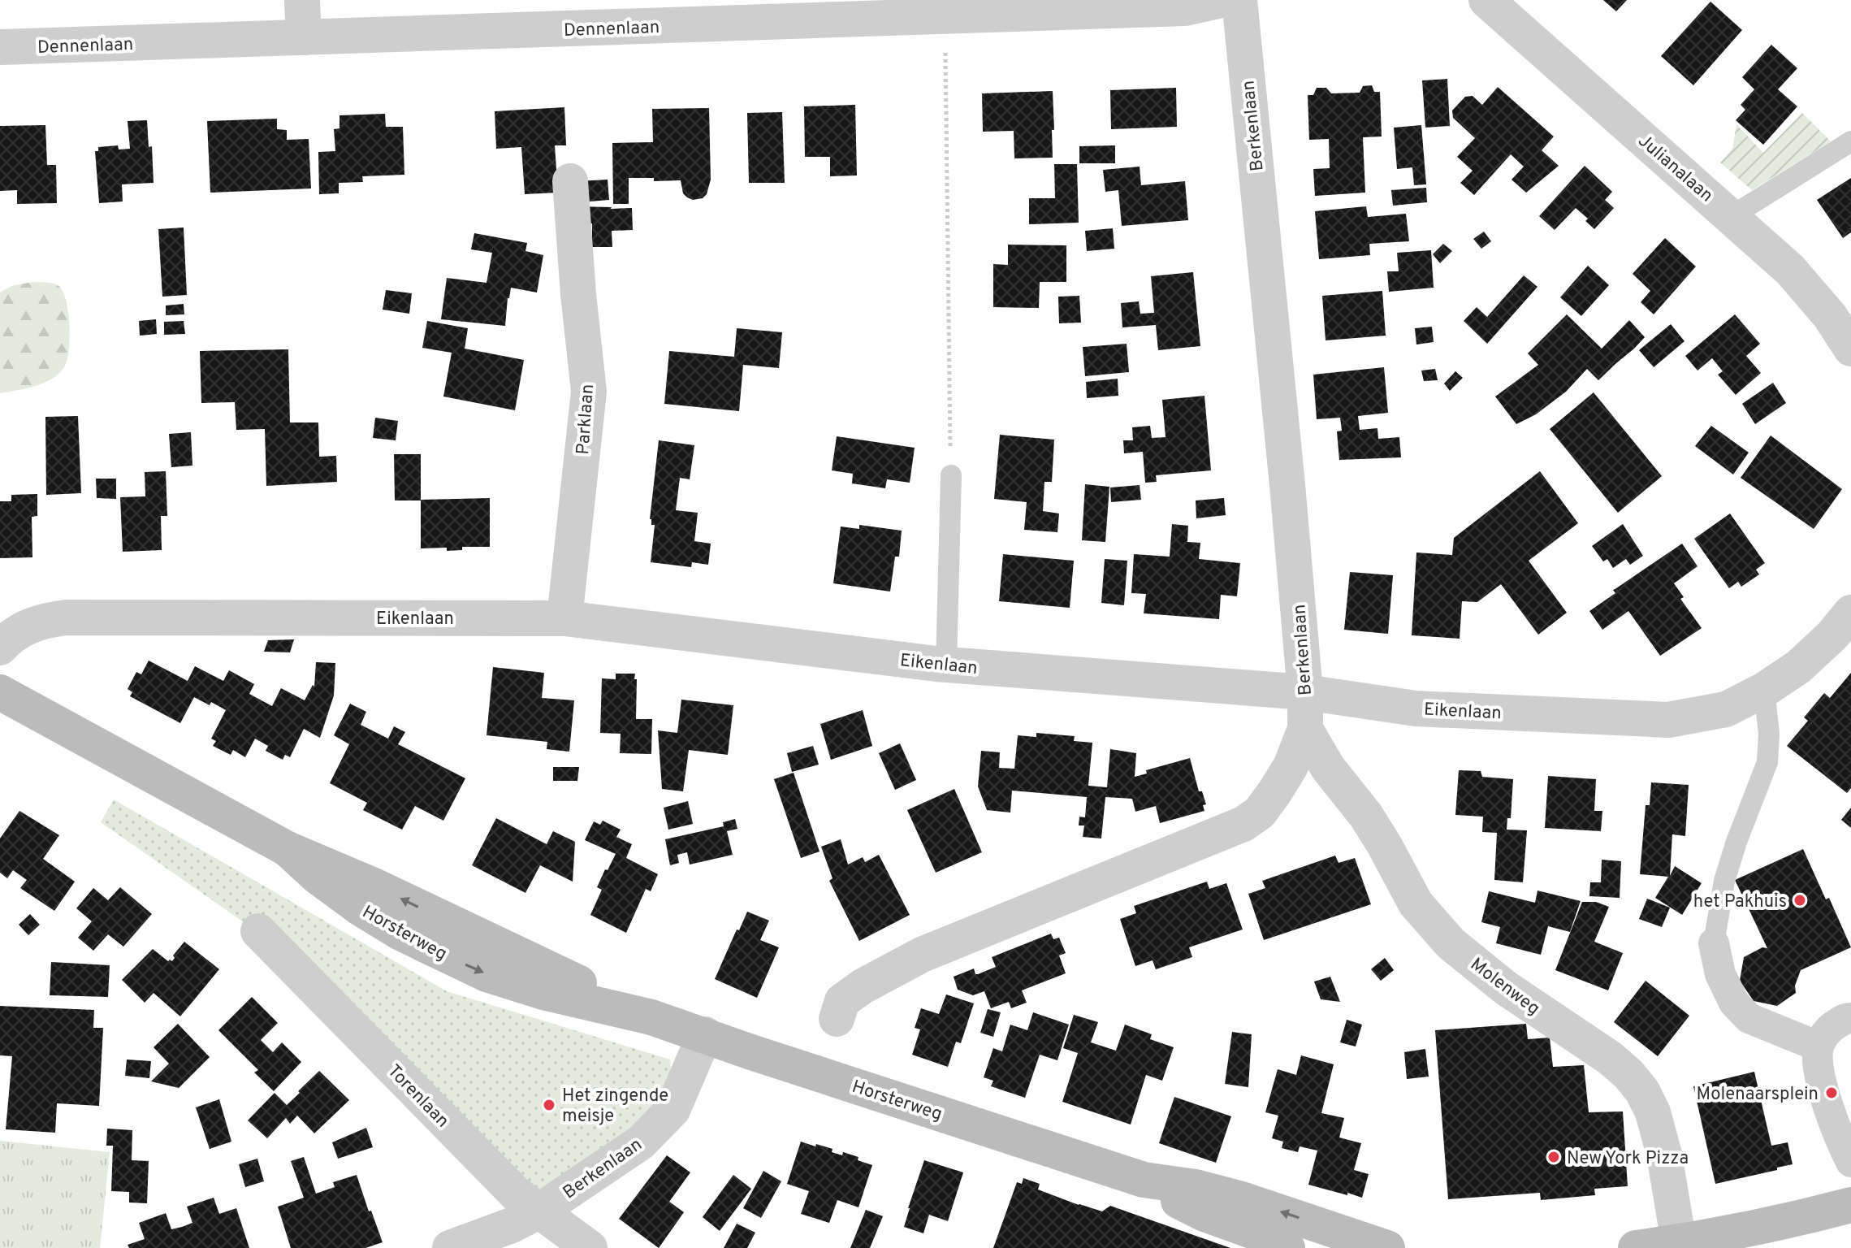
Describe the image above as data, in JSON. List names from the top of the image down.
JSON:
{
  "streets": {
    "main road": ["Horsterweg"],
    "street": [
      "Dennenlaan",
      "Berkenlaan",
      "Julianalaan",
      "Parklaan",
      "Eikenlaan",
      "Molenweg",
      "Torenlaan"
    ]
  },
  "crossings": [
    ["Berkenlaan", "Eikenlaan"],
    ["Berkenlaan", "Horsterweg"],
    ["Berkenlaan", "Molenweg"],
    ["Berkenlaan", "Torenlaan"],
    ["Parklaan", "Eikenlaan"]
  ],
  "places": [
    "het Pakhuis",
    "Molenaarsplein",
    "Het zingende meisje",
    "New York Pizza"
  ]
}
